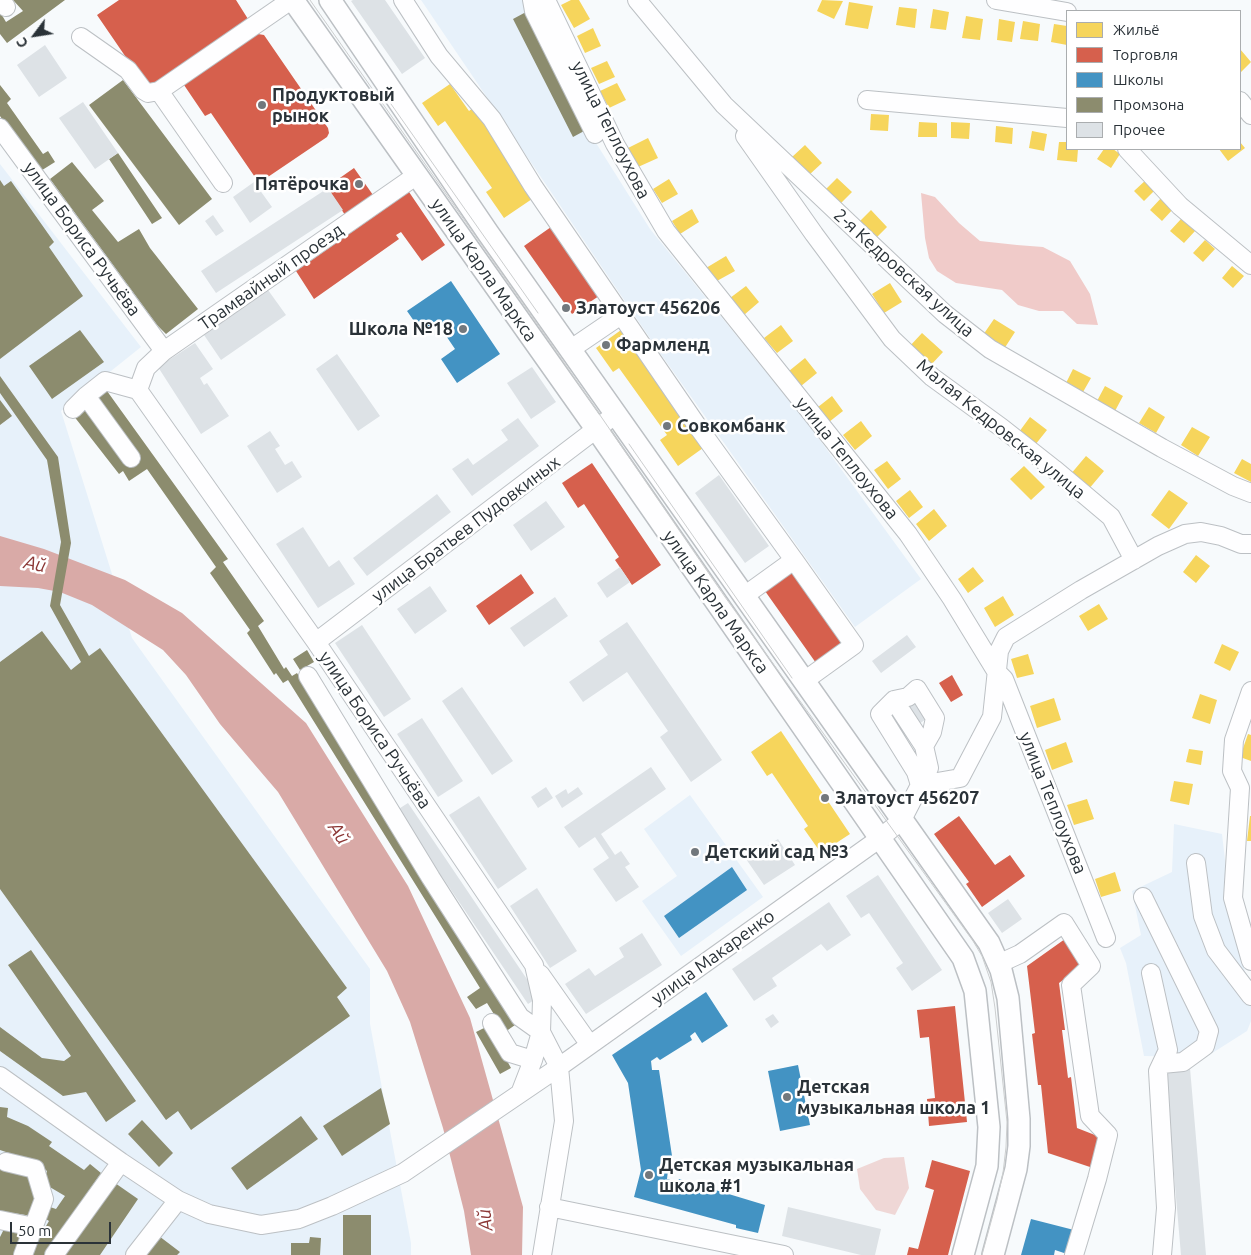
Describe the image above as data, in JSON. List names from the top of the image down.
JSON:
{
  "streets": {
    "main road": ["улица Карла Маркса"],
    "street": [
      "улица Теплоухова",
      "улица Бориса Ручьёва",
      "2-я Кедровская улица",
      "Трамвайный проезд",
      "Малая Кедровская улица",
      "улица Братьев Пудовкиных",
      "улица Макаренко"
    ]
  },
  "crossings": [
    ["улица Бориса Ручьёва", "Трамвайный проезд"],
    ["улица Бориса Ручьёва", "улица Братьев Пудовкиных"],
    ["улица Бориса Ручьёва", "улица Макаренко"],
    ["улица Карла Маркса", "Трамвайный проезд"],
    ["улица Карла Маркса", "улица Братьев Пудовкиных"],
    ["улица Карла Маркса", "улица Макаренко"],
    ["2-я Кедровская улица", "Малая Кедровская улица"]
  ],
  "water": ["Ай"],
  "places": [
    "Продуктовый рынок",
    "Пятёрочка",
    "Златоуст 456206",
    "Школа №18",
    "Фармленд",
    "Совкомбанк",
    "Златоуст 456207",
    "Детский сад №3",
    "Детская музыкальная школа 1",
    "Детская музыкальная школа #1"
  ],
  "legend": [
    "Жильё",
    "Торговля",
    "Школы",
    "Промзона",
    "Прочее"
  ],
  "scale_bar": "50 m",
  "north": "bottom left"
}
